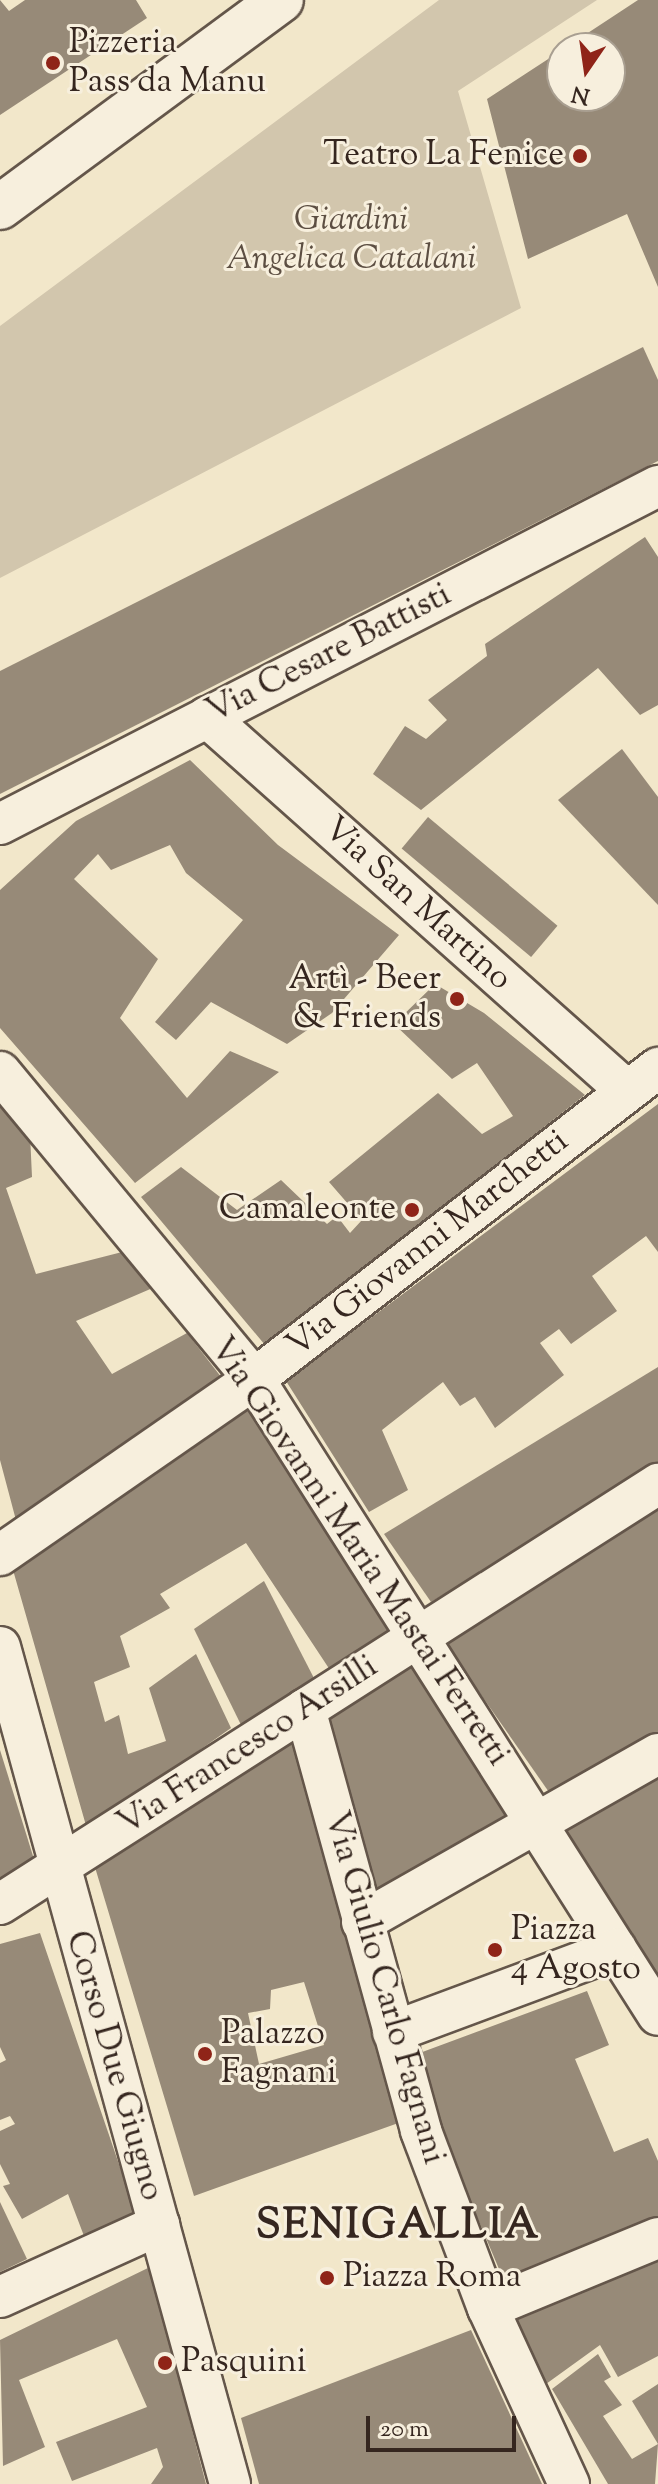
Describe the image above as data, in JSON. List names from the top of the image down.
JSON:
{
  "streets": {
    "street": [
      "Via Cesare Battisti",
      "Via San Martino",
      "Via Giovanni Marchetti",
      "Via Giovanni Maria Mastai Ferretti",
      "Via Francesco Arsilli",
      "Via Giulio Carlo Fagnani",
      "Corso Due Giugno"
    ]
  },
  "crossings": [
    ["Via Cesare Battisti", "Via San Martino"],
    ["Via San Martino", "Via Giovanni Marchetti"],
    ["Via Giovanni Marchetti", "Via Giovanni Maria Mastai Ferretti"],
    ["Via Giovanni Maria Mastai Ferretti", "Via Francesco Arsilli"],
    ["Via Francesco Arsilli", "Via Giulio Carlo Fagnani"],
    ["Via Francesco Arsilli", "Corso Due Giugno"]
  ],
  "districts": ["SENIGALLIA"],
  "parks": ["Giardini Angelica Catalani"],
  "places": [
    "Pizzeria Pass da Manu",
    "Teatro La Fenice",
    "Artì - Beer & Friends",
    "Camaleonte",
    "Piazza 4 Agosto",
    "Palazzo Fagnani",
    "Piazza Roma",
    "Pasquini"
  ],
  "scale_bar": "20 m",
  "north": "bottom"
}
